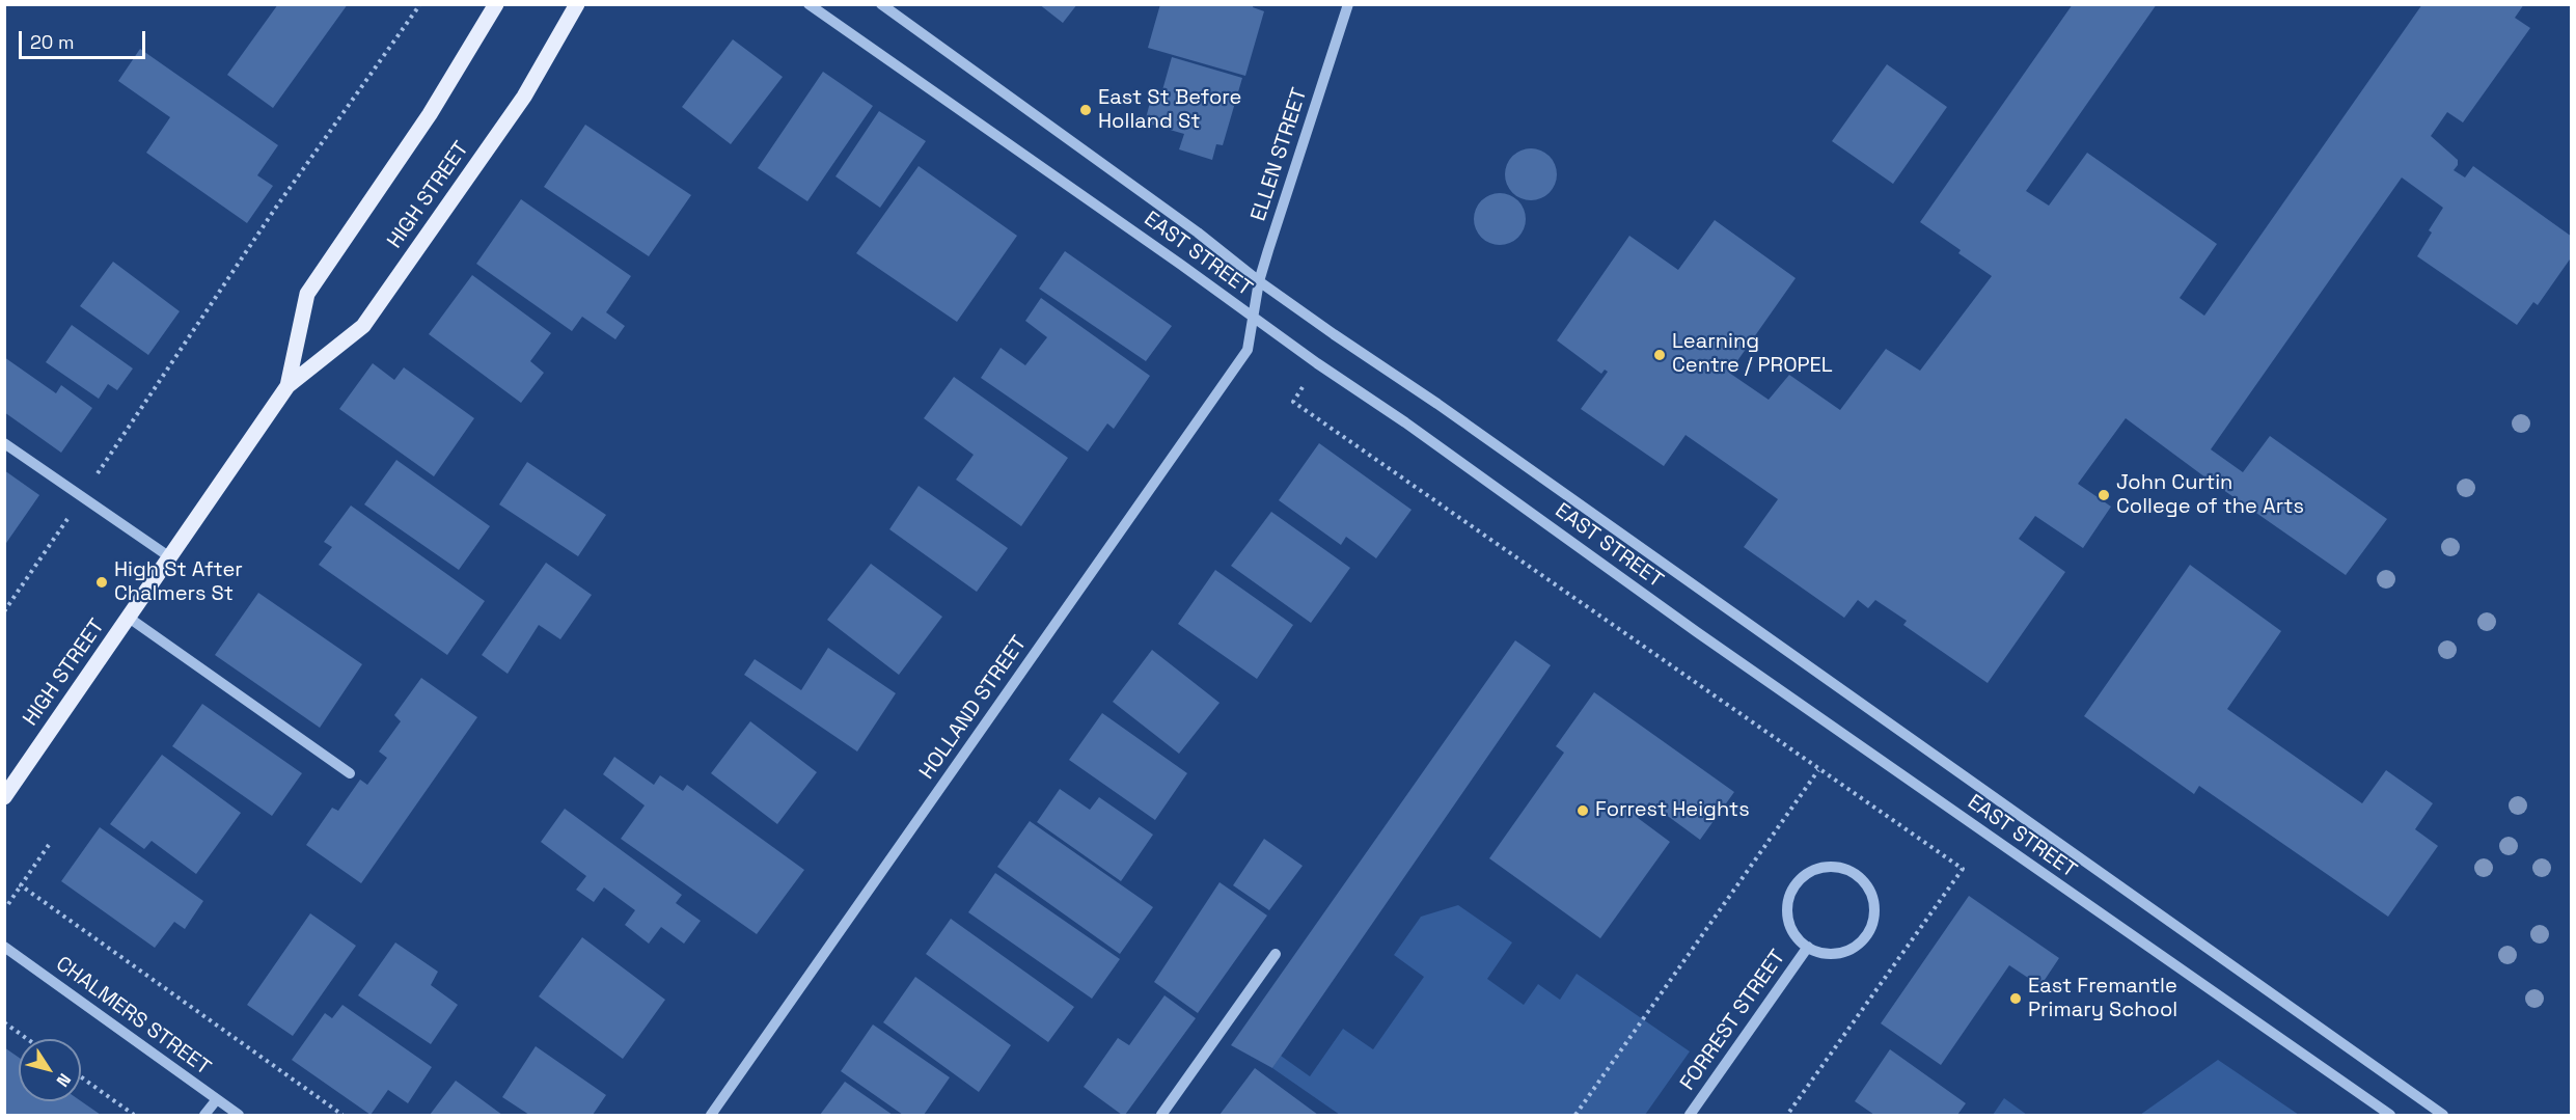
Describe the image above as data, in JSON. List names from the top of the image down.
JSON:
{
  "streets": {
    "main road": ["HIGH STREET"],
    "street": [
      "ELLEN STREET",
      "EAST STREET",
      "HOLLAND STREET",
      "CHALMERS STREET",
      "FORREST STREET"
    ]
  },
  "crossings": [
    ["ELLEN STREET", "EAST STREET"],
    ["ELLEN STREET", "HOLLAND STREET"],
    ["EAST STREET", "HOLLAND STREET"]
  ],
  "places": [
    "East St Before Holland St",
    "Learning Centre / PROPEL",
    "John Curtin College of the Arts",
    "High St After Chalmers St",
    "Forrest Heights",
    "East Fremantle Primary School"
  ],
  "scale_bar": "20 m",
  "north": "bottom right"
}
